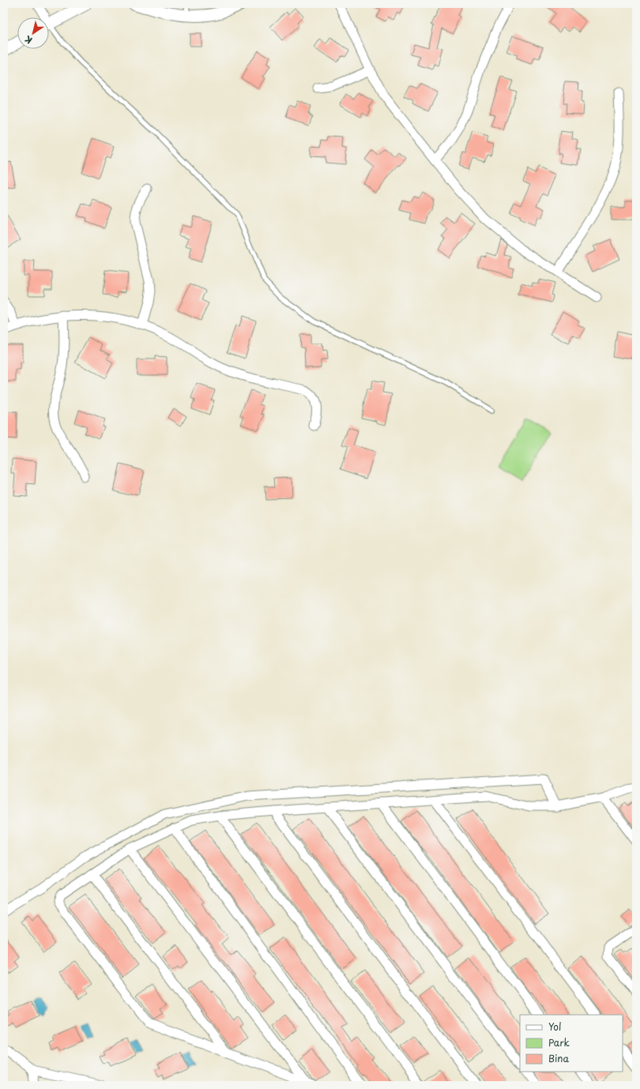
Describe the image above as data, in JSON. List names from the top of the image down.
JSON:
{
  "legend": ["Yol", "Park", "Bina"],
  "north": "bottom left"
}
